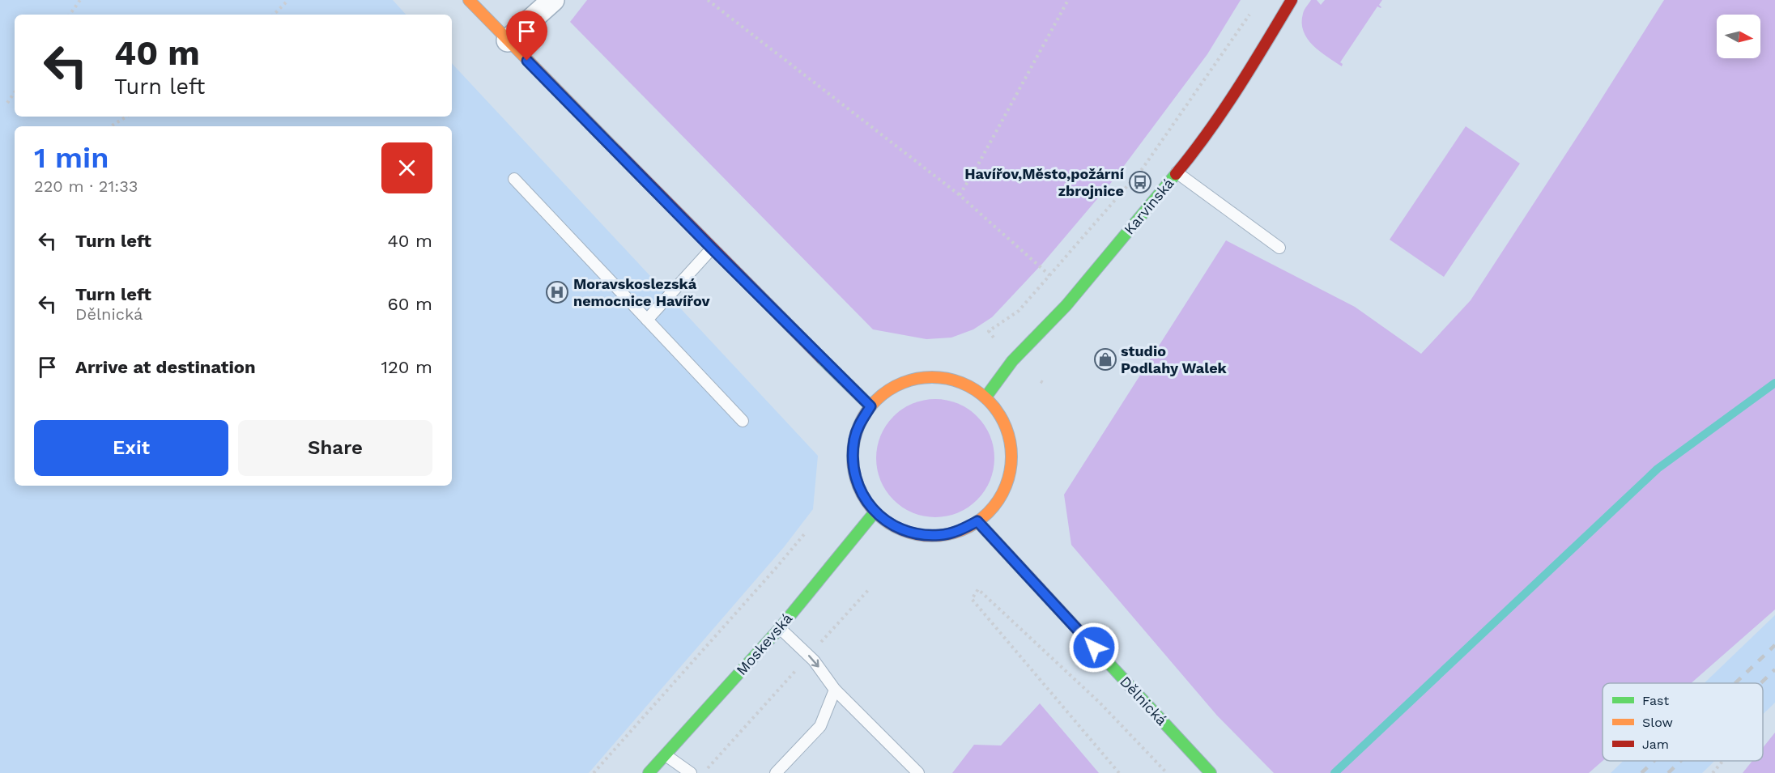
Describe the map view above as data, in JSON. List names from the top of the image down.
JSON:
{
  "streets": {
    "street": ["Karvinská", "Moskevská", "Dělnická"]
  },
  "crossings": [
    ["Karvinská", "Moskevská"],
    ["Karvinská", "Dělnická"],
    ["Moskevská", "Dělnická"]
  ],
  "places": {
    "bus stop": ["Havířov,Město,požární zbrojnice"],
    "hospital": ["Moravskoslezská nemocnice Havířov"],
    "shop": ["studio Podlahy Walek"]
  },
  "legend": ["Fast", "Slow", "Jam"],
  "north": "right",
  "page": {
    "turn": ["40 m", "Turn left"],
    "heading": ["1 min", "220 m · 21:33"],
    "list": [
      {
        "name": "Turn left",
        "value": "40 m"
      },
      {
        "name": "Turn left",
        "note": "Dělnická",
        "value": "60 m"
      },
      {
        "name": "Arrive at destination",
        "value": "120 m"
      }
    ],
    "buttons": ["Exit", "Share"]
  }
}
